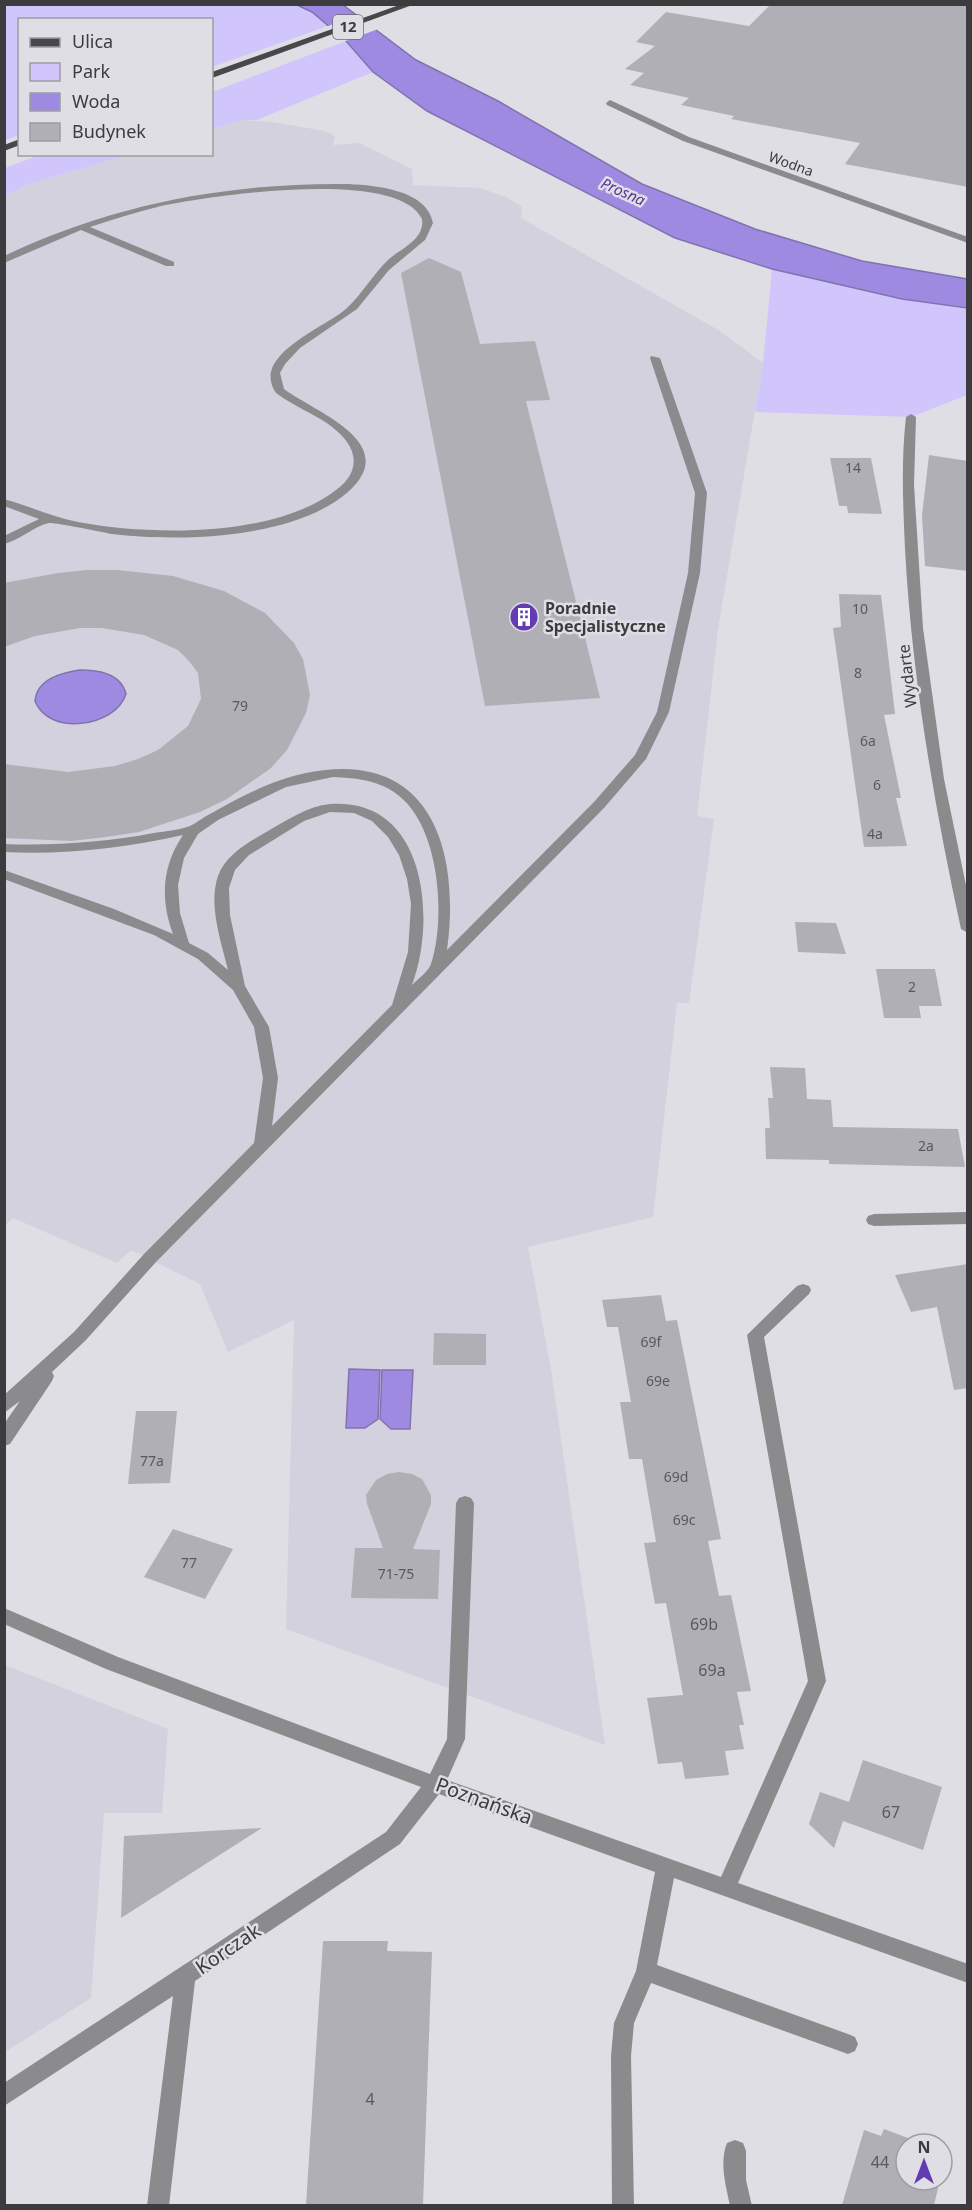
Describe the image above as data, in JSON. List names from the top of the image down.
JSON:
{
  "streets": {
    "main road": ["12"],
    "street": [
      "Wodna",
      "Wydarte",
      "Poznańska",
      "Korczak"
    ]
  },
  "crossings": [
    ["Poznańska", "Korczak"]
  ],
  "water": ["Prosna"],
  "places": {
    "building": ["Poradnie Specjalistyczne"]
  },
  "house_numbers": [
    "14",
    "10",
    "8",
    "79",
    "6a",
    "6",
    "4a",
    "2",
    "2a",
    "69f",
    "69e",
    "77a",
    "69d",
    "69c",
    "77",
    "71-75",
    "69b",
    "69a",
    "67",
    "4",
    "44"
  ],
  "legend": [
    "Ulica",
    "Park",
    "Woda",
    "Budynek"
  ],
  "north": "top"
}
